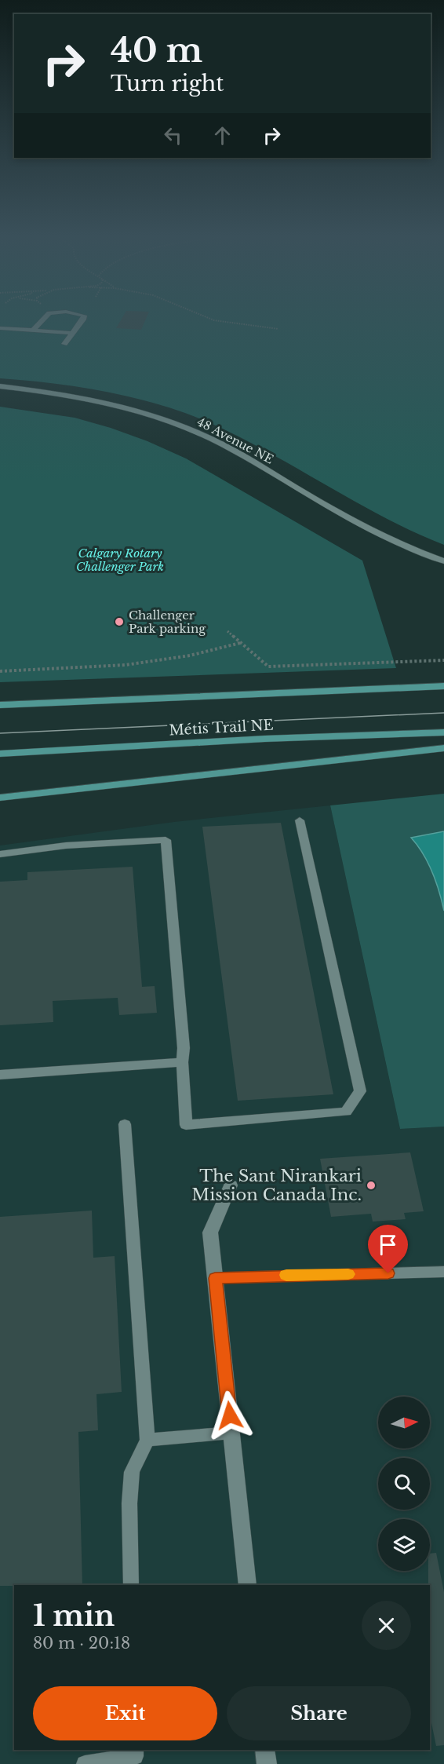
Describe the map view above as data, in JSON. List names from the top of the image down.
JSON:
{
  "streets": {
    "main road": ["Métis Trail NE"],
    "street": ["48 Avenue NE"]
  },
  "parks": ["Calgary Rotary Challenger Park"],
  "places": ["Challenger Park parking", "The Sant Nirankari Mission Canada Inc."],
  "north": "right",
  "page": {
    "turn": ["40 m", "Turn right"],
    "heading": ["1 min", "80 m · 20:18"],
    "buttons": ["Exit", "Share"]
  }
}
